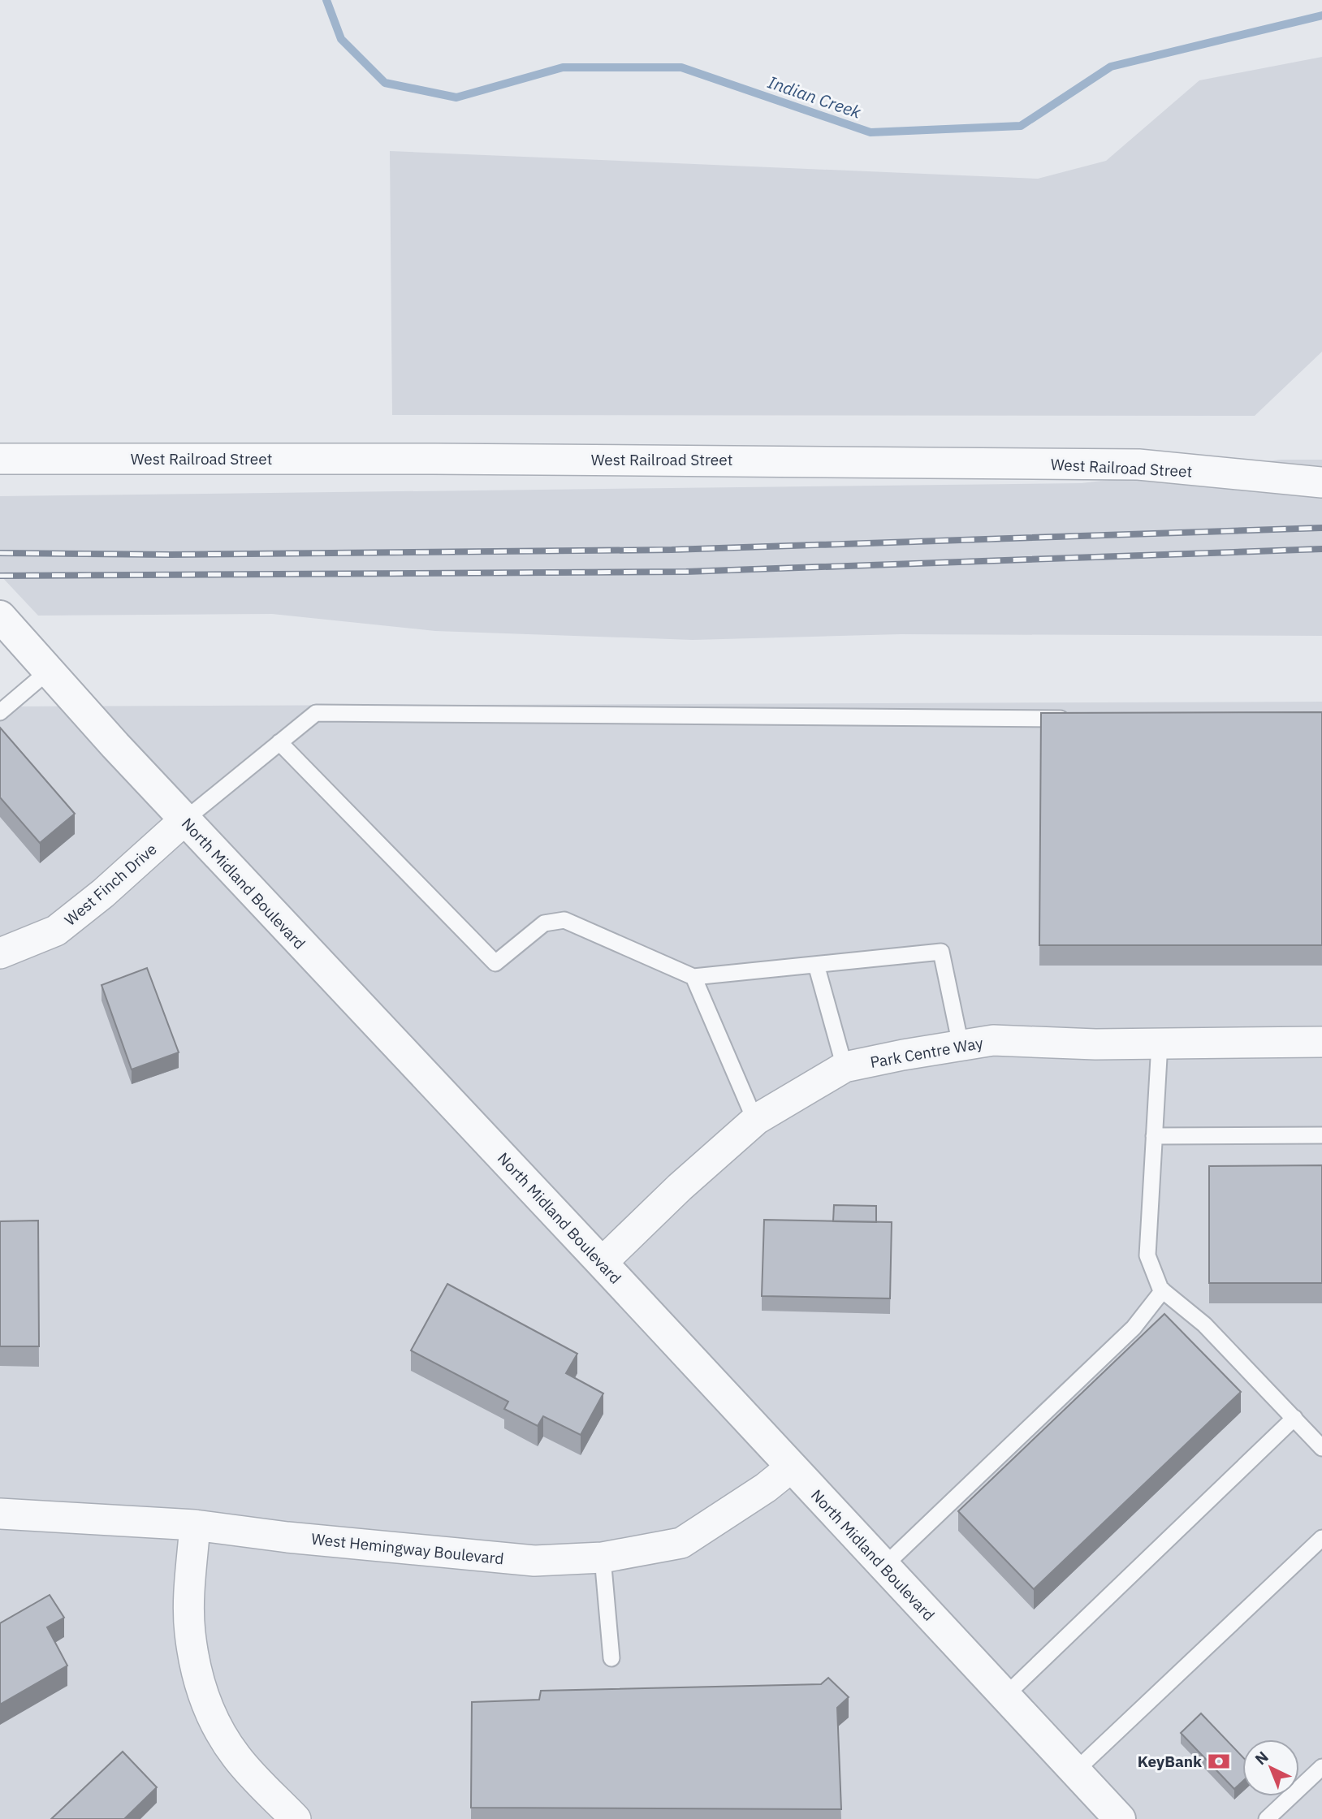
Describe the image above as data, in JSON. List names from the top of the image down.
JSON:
{
  "streets": {
    "street": [
      "West Railroad Street",
      "North Midland Boulevard",
      "West Finch Drive",
      "Park Centre Way",
      "West Hemingway Boulevard"
    ]
  },
  "crossings": [
    ["North Midland Boulevard", "West Finch Drive"],
    ["North Midland Boulevard", "Park Centre Way"],
    ["North Midland Boulevard", "West Hemingway Boulevard"]
  ],
  "water": ["Indian Creek"],
  "places": {
    "bank": ["KeyBank"]
  },
  "north": "top left"
}
